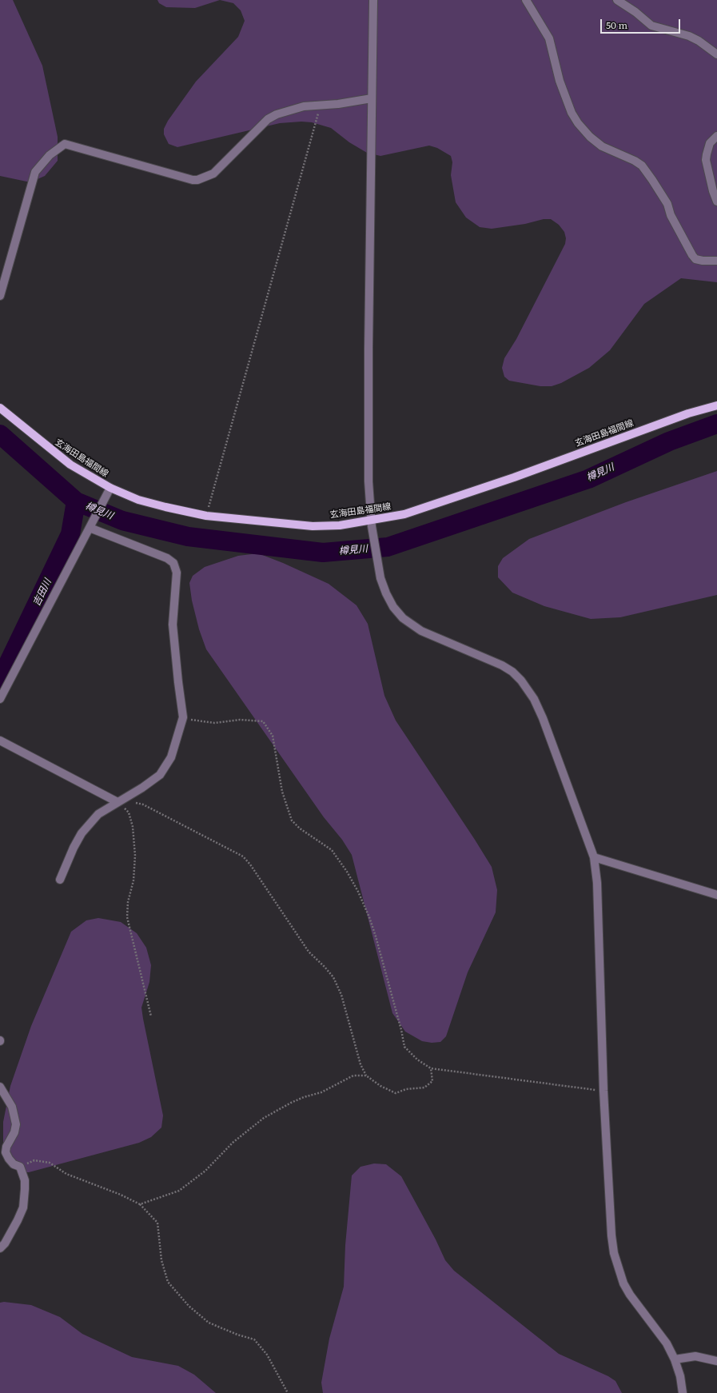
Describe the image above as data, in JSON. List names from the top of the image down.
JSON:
{
  "streets": {
    "main road": ["玄海田島福間線"]
  },
  "water": ["樽見川", "吉田川"],
  "scale_bar": "50 m"
}
